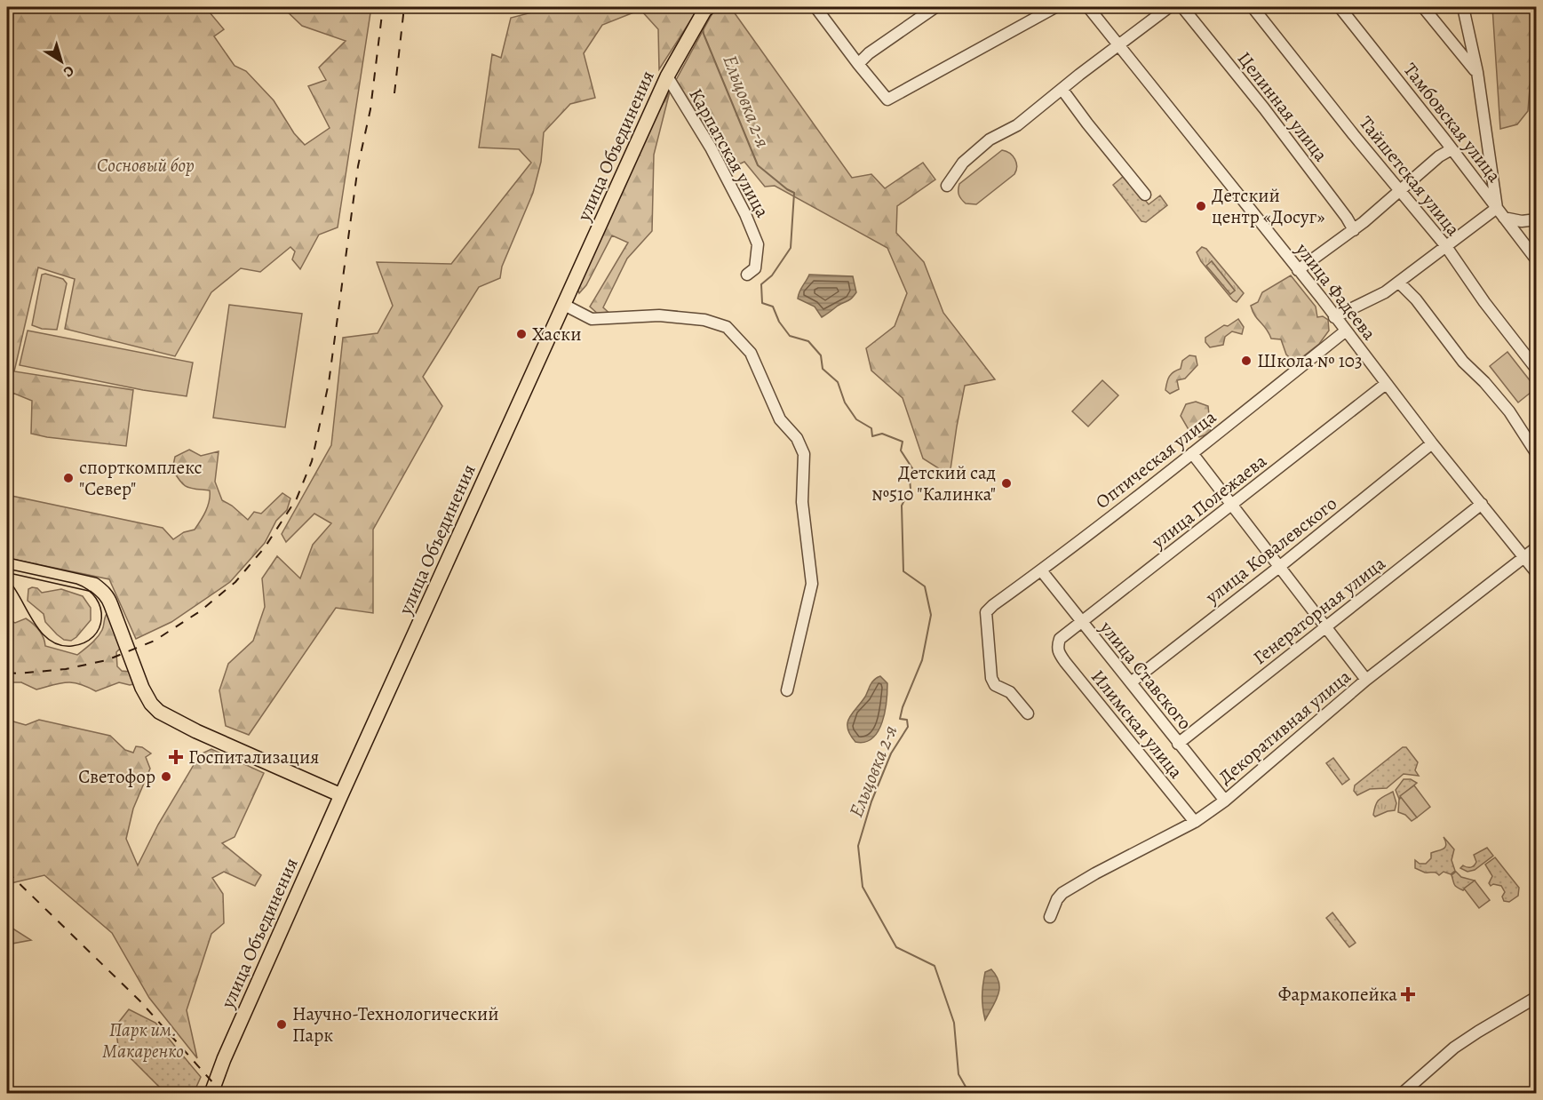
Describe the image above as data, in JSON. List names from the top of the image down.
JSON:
{
  "streets": {
    "main road": ["улица Объединения"],
    "street": [
      "Целинная улица",
      "Тамбовская улица",
      "Карпатская улица",
      "Тайшетская улица",
      "улица Фадеева",
      "Оптическая улица",
      "улица Полежаева",
      "улица Ковалевского",
      "Генераторная улица",
      "улица Ставского",
      "Илимская улица",
      "Декоративная улица"
    ]
  },
  "crossings": [
    ["улица Объединения", "Карпатская улица"],
    ["улица Фадеева", "Оптическая улица"],
    ["улица Фадеева", "улица Полежаева"],
    ["улица Фадеева", "улица Ковалевского"],
    ["улица Фадеева", "Генераторная улица"],
    ["улица Фадеева", "Декоративная улица"],
    ["Оптическая улица", "улица Ставского"],
    ["улица Полежаева", "улица Ставского"],
    ["улица Полежаева", "Илимская улица"],
    ["улица Ковалевского", "улица Ставского"],
    ["Генераторная улица", "улица Ставского"],
    ["улица Ставского", "Декоративная улица"],
    ["Илимская улица", "Декоративная улица"]
  ],
  "water": ["Ельцовка 2-я"],
  "parks": ["Сосновый бор", "Парк им. Макаренко"],
  "places": {
    "other": [
      "Детский центр «Досуг»",
      "Хаски",
      "Школа № 103",
      "спорткомплекс \"Север\"",
      "Детский сад №510 \"Калинка\"",
      "Светофор",
      "Научно-Технологический Парк"
    ],
    "health": ["Госпитализация", "Фармакопейка"]
  },
  "north": "bottom right"
}
